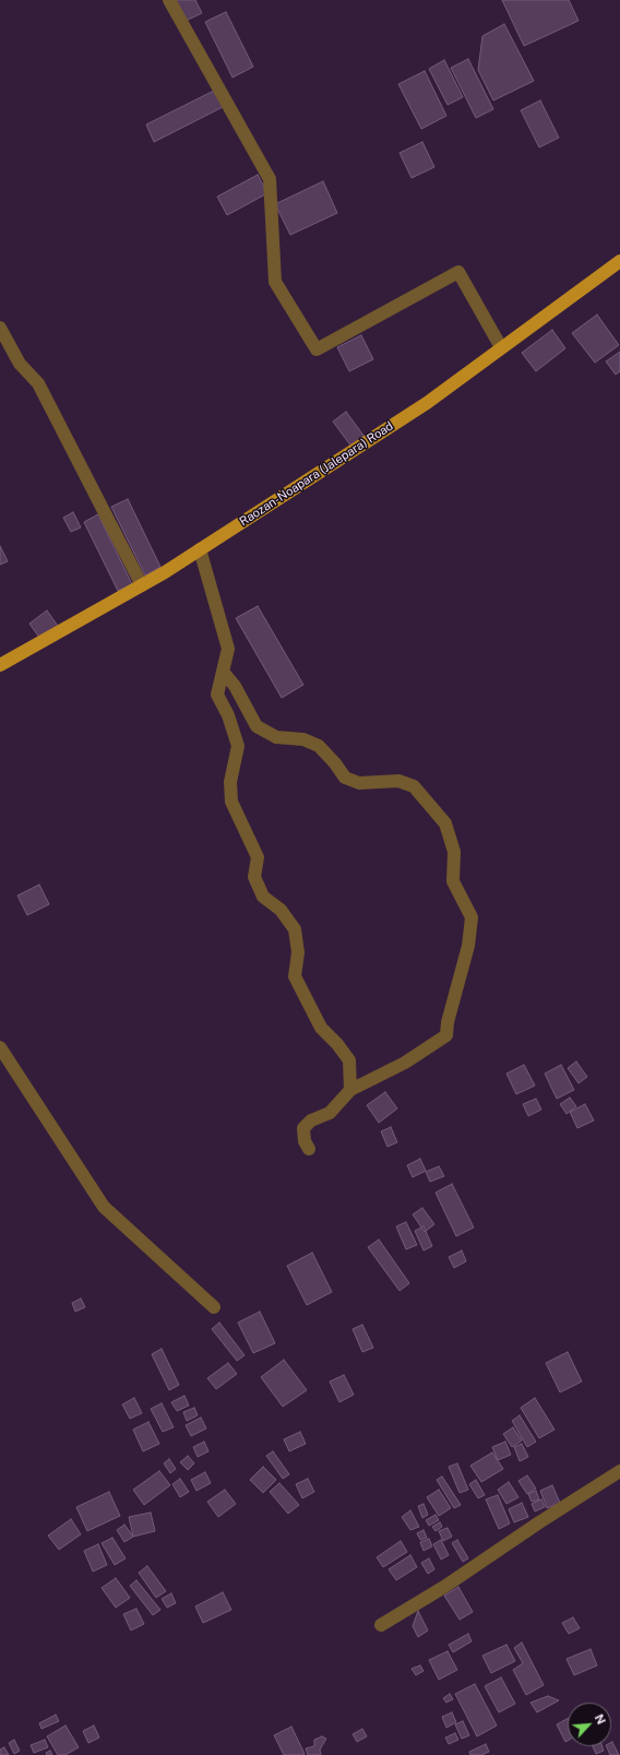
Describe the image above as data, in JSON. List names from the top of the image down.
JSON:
{
  "streets": {
    "main road": ["Raozan-Noapara (Jalepara) Road"]
  },
  "north": "top right"
}
